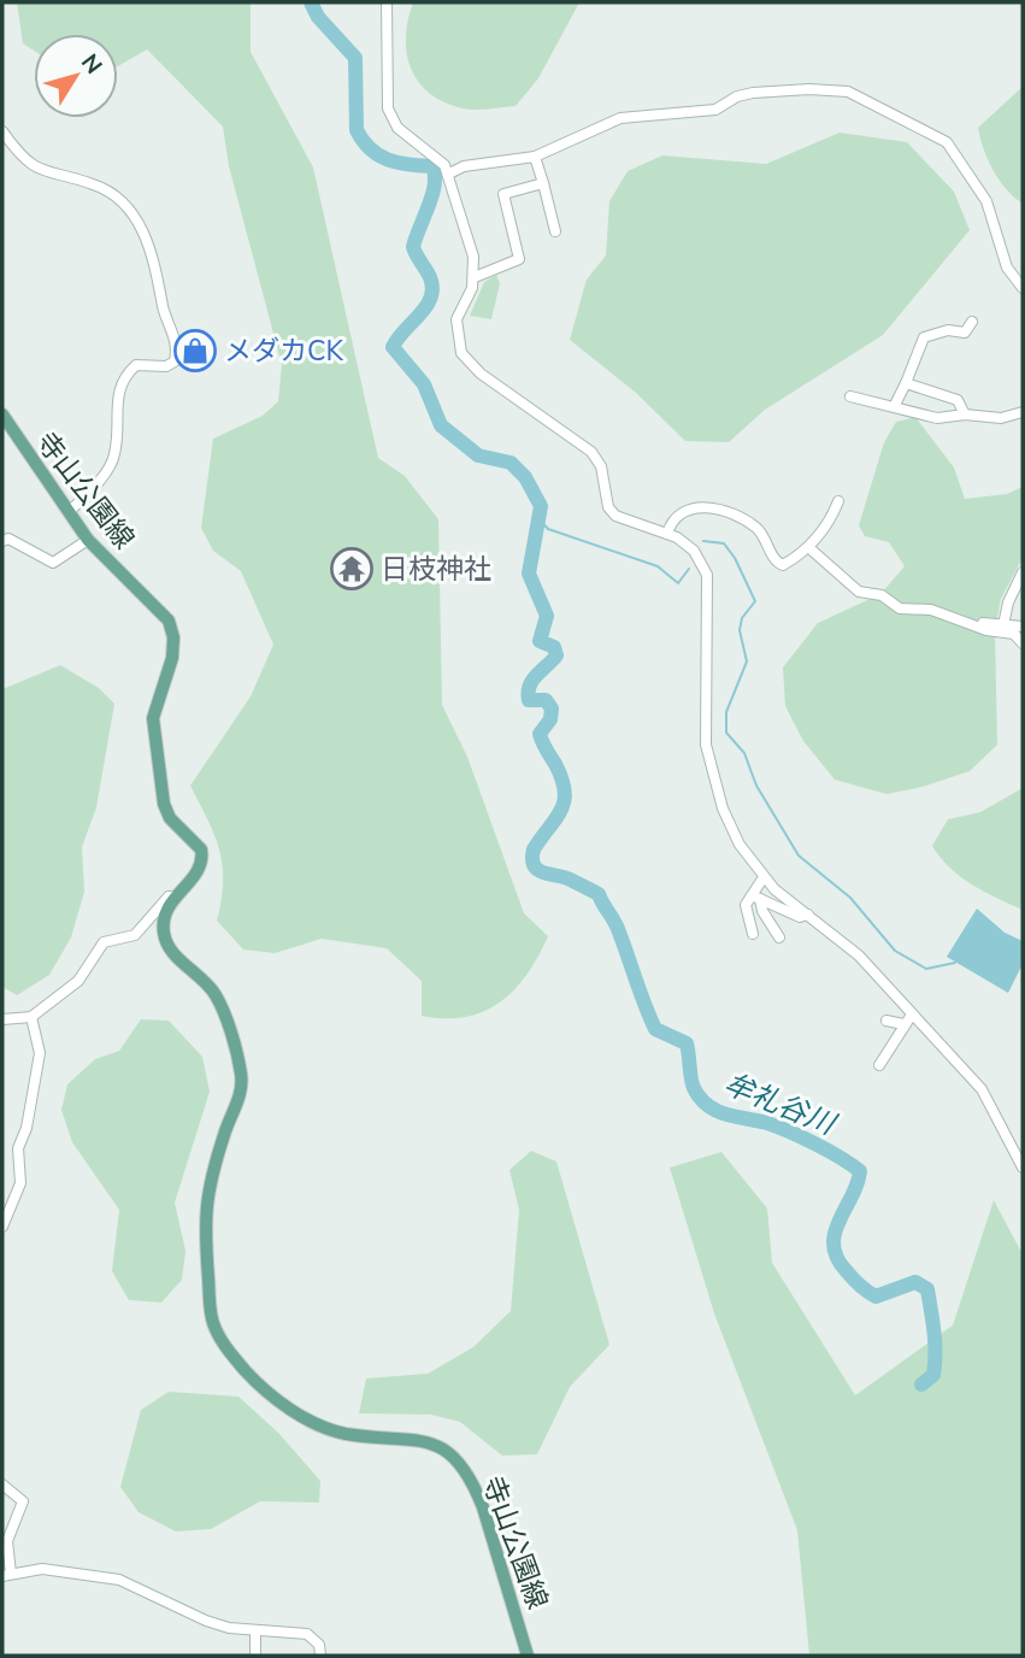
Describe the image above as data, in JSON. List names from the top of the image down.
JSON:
{
  "streets": {
    "main road": ["寺山公園線"]
  },
  "water": ["牟礼谷川"],
  "places": {
    "shop": ["メダカCK"],
    "temple": ["日枝神社"]
  },
  "north": "top right"
}
